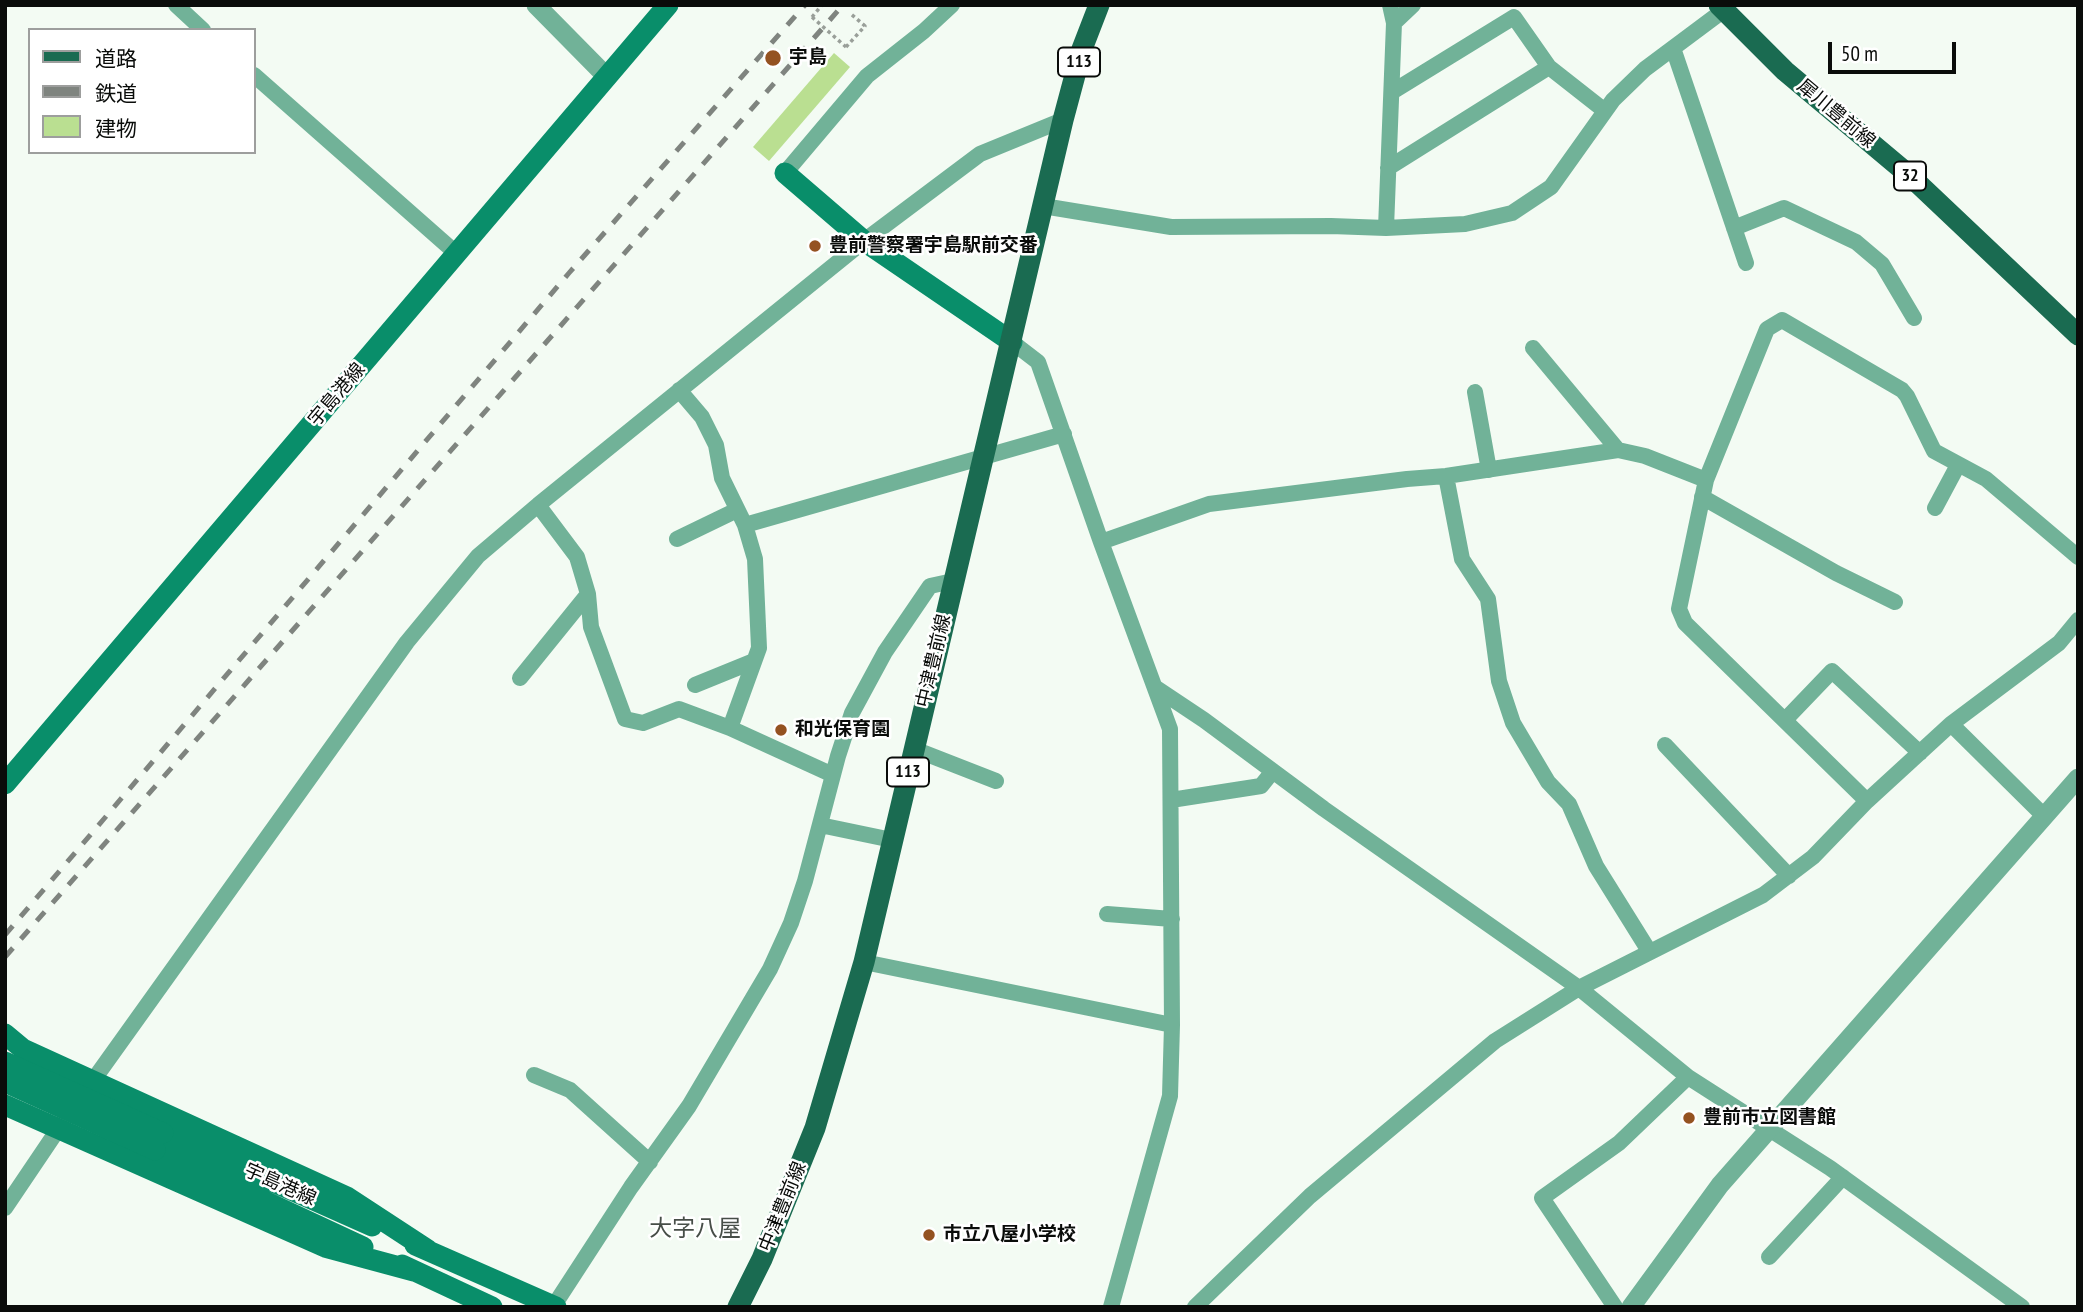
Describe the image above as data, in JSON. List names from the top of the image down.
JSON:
{
  "streets": {
    "main road": [
      "113",
      "犀川豊前線",
      "32",
      "宇島港線",
      "中津豊前線"
    ]
  },
  "districts": ["大字八屋"],
  "places": [
    "宇島",
    "豊前警察署宇島駅前交番",
    "和光保育園",
    "豊前市立図書館",
    "市立八屋小学校"
  ],
  "legend": ["道路", "鉄道", "建物"],
  "scale_bar": "50 m"
}
